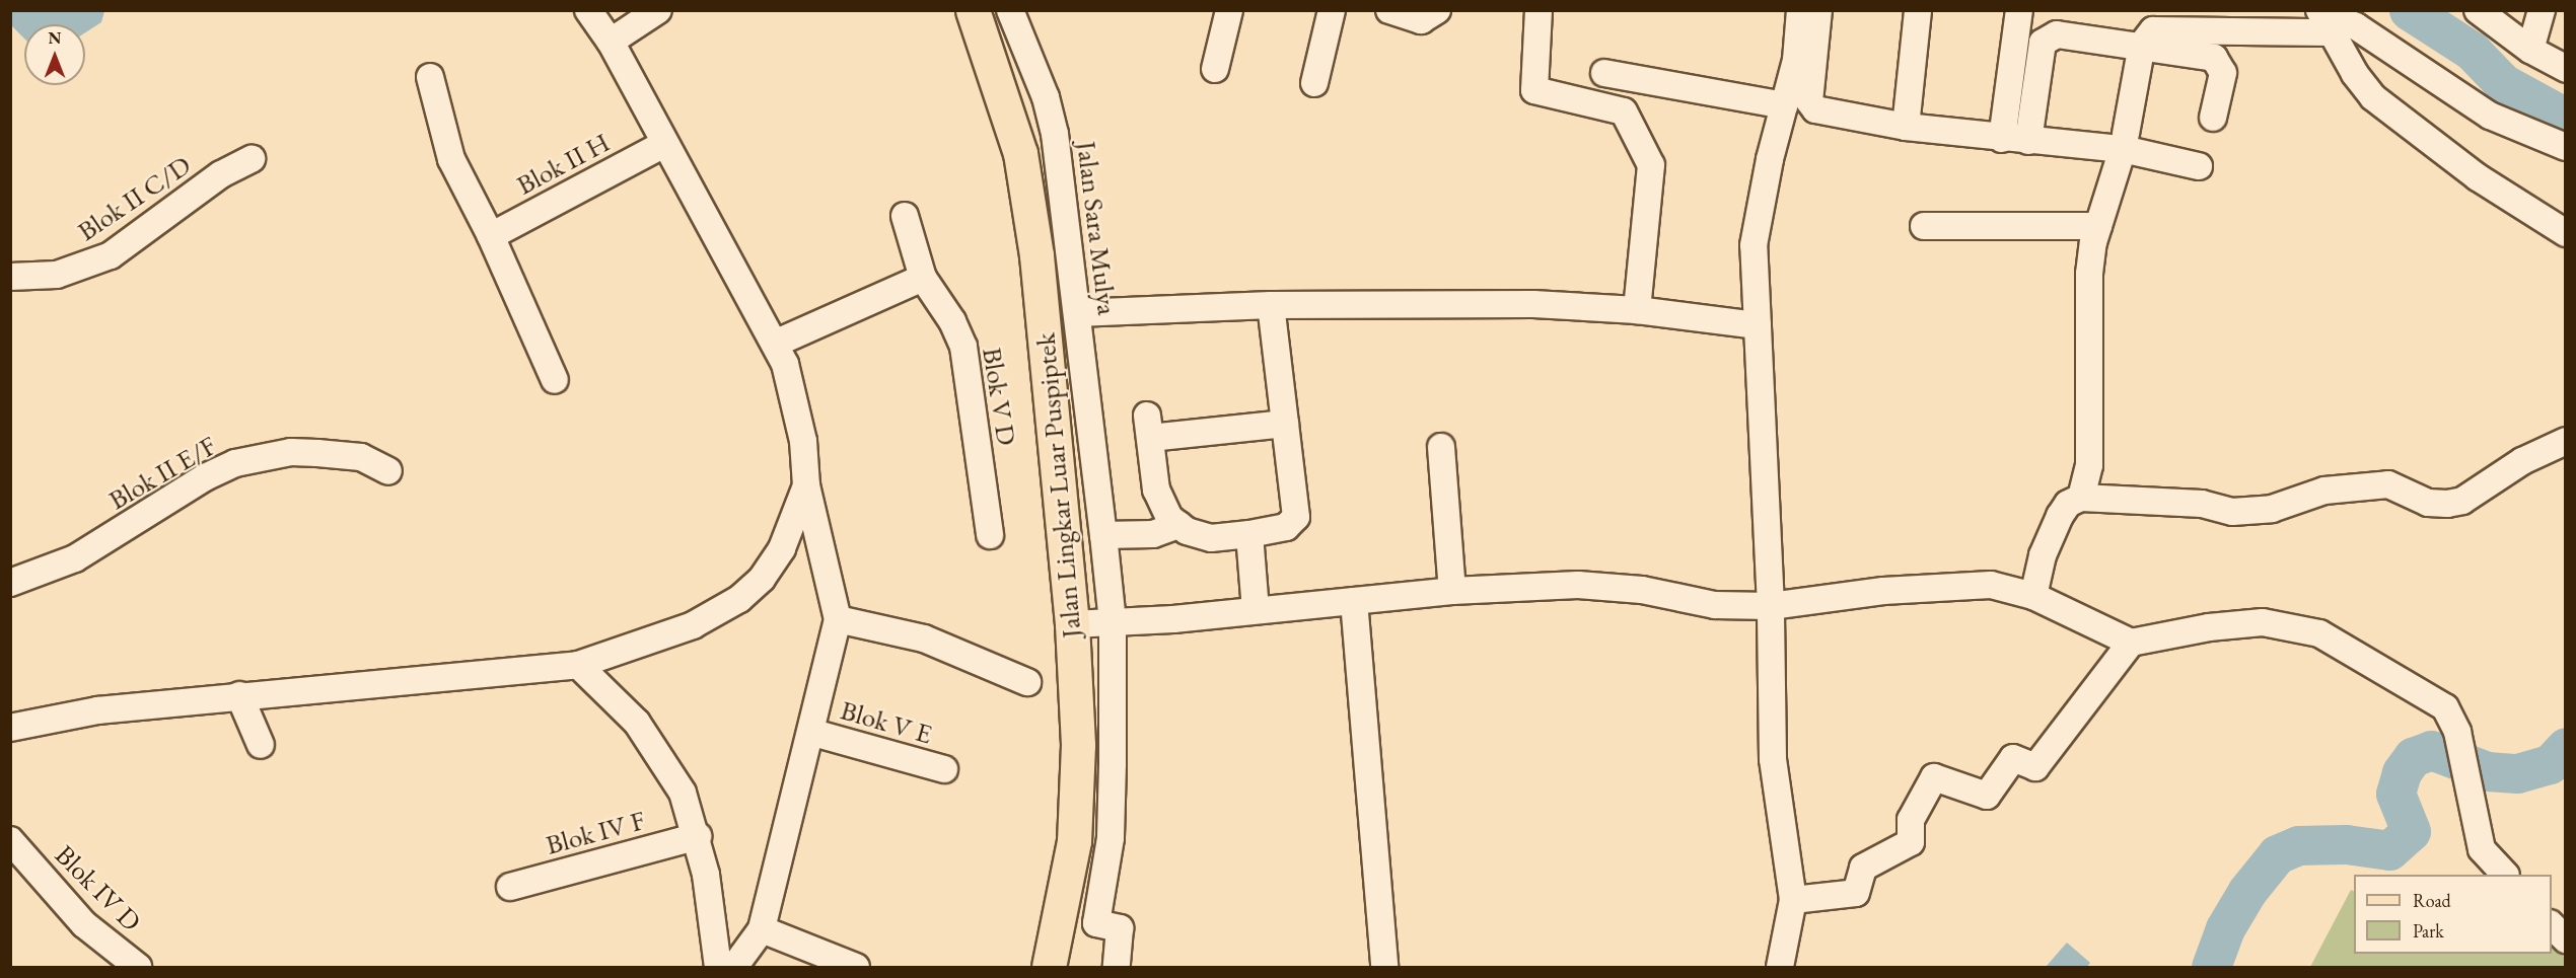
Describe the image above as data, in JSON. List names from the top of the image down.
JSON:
{
  "streets": {
    "main road": ["Jalan Lingkar Luar Puspiptek"],
    "street": [
      "Blok II H",
      "Blok II C/D",
      "Jalan Sara Mulya",
      "Blok V D",
      "Blok II E/F",
      "Blok V E",
      "Blok IV F",
      "Blok IV D"
    ]
  },
  "legend": ["Road", "Park"],
  "north": "top"
}
